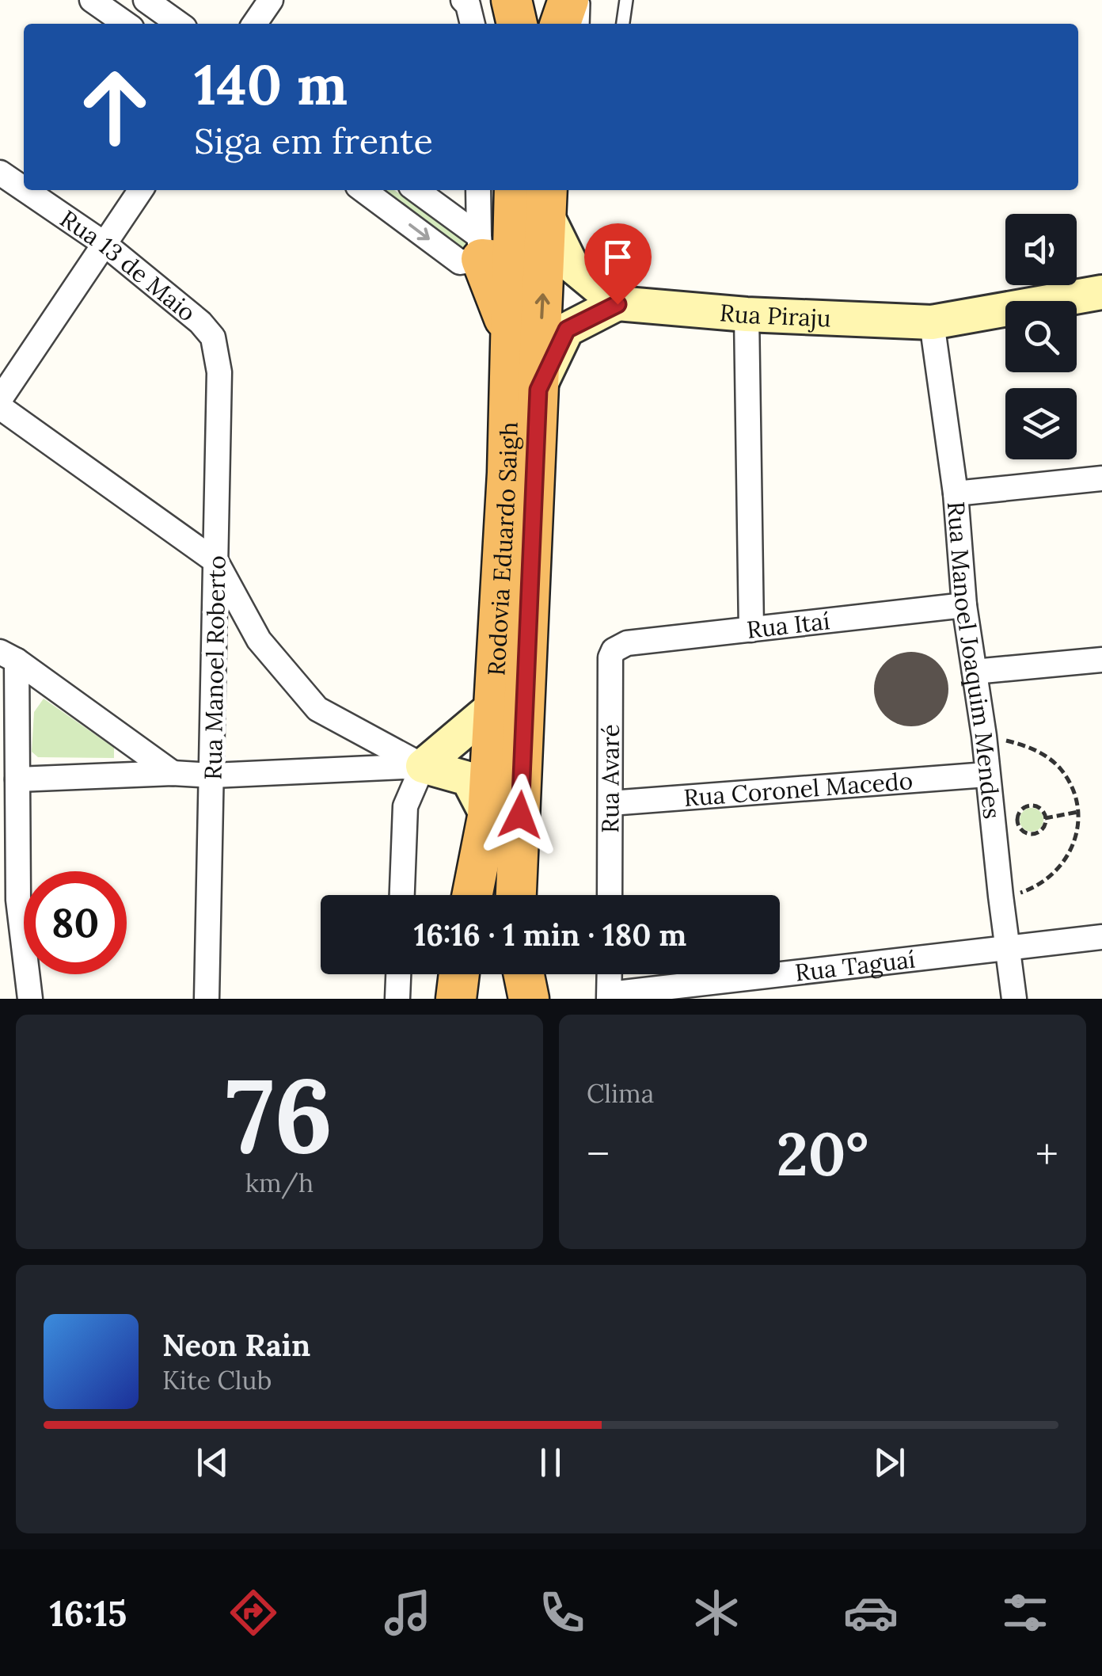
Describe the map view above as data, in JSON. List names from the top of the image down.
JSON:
{
  "streets": {
    "highway": ["Rodovia Eduardo Saigh"],
    "main road": ["Rua Piraju"],
    "street": [
      "Rua 13 de Maio",
      "Rua Itaí",
      "Rua Manoel Joaquim Mendes",
      "Rua Manoel Roberto",
      "Rua Avaré",
      "Rua Coronel Macedo",
      "Rua Taguaí"
    ]
  },
  "crossings": [
    ["Rua 13 de Maio", "Rua Manoel Roberto"],
    ["Rua Piraju", "Rua Manoel Joaquim Mendes"],
    ["Rua Itaí", "Rua Manoel Joaquim Mendes"],
    ["Rua Itaí", "Rua Avaré"],
    ["Rua Manoel Joaquim Mendes", "Rua Coronel Macedo"],
    ["Rua Manoel Joaquim Mendes", "Rua Taguaí"],
    ["Rua Avaré", "Rua Coronel Macedo"]
  ],
  "page": {
    "turn": ["140 m", "Siga em frente"],
    "limit": "80",
    "trip": "16:16 · 1 min · 180 m",
    "tile": [
      ["76", "km/h"],
      "Clima"
    ],
    "heat": ["−", "20°", "+"],
    "song": ["Neon Rain", "Kite Club"],
    "tabs": "16:15"
  }
}
